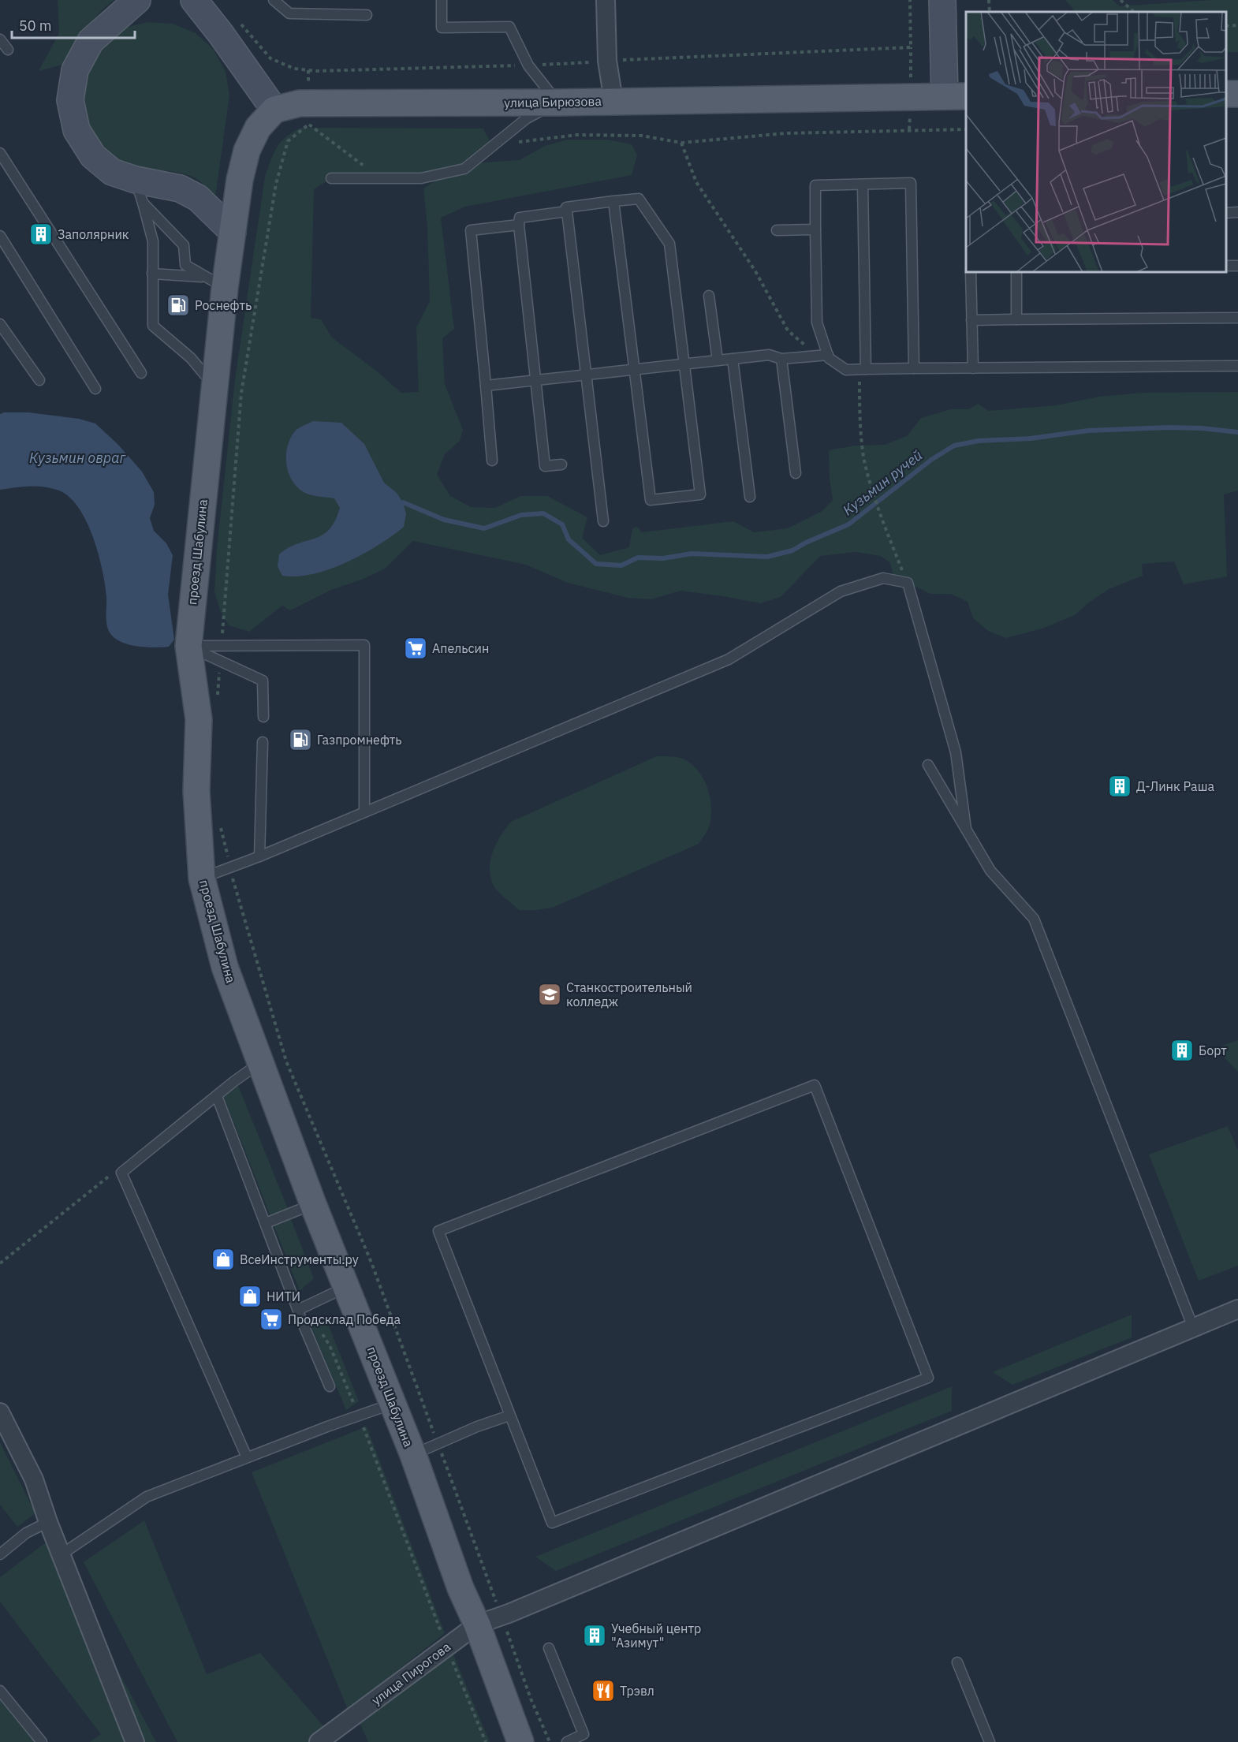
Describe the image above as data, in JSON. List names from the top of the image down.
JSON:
{
  "streets": {
    "main road": ["улица Бирюзова", "проезд Шабулина"],
    "street": ["улица Пирогова"]
  },
  "crossings": [
    ["улица Бирюзова", "проезд Шабулина"],
    ["проезд Шабулина", "улица Пирогова"]
  ],
  "water": ["Кузьмин овраг", "Кузьмин ручей"],
  "places": {
    "building": [
      "Заполярник",
      "Д-Линк Раша",
      "Борт",
      "Учебный центр \"Азимут\""
    ],
    "fuel station": ["Роснефть", "Газпромнефть"],
    "supermarket": ["Апельсин", "Продсклад Победа"],
    "school or university": ["Станкостроительный колледж"],
    "shop": ["ВсеИнструменты.ру", "НИТИ"],
    "restaurant": ["Трэвл"]
  },
  "scale_bar": "50 m"
}
